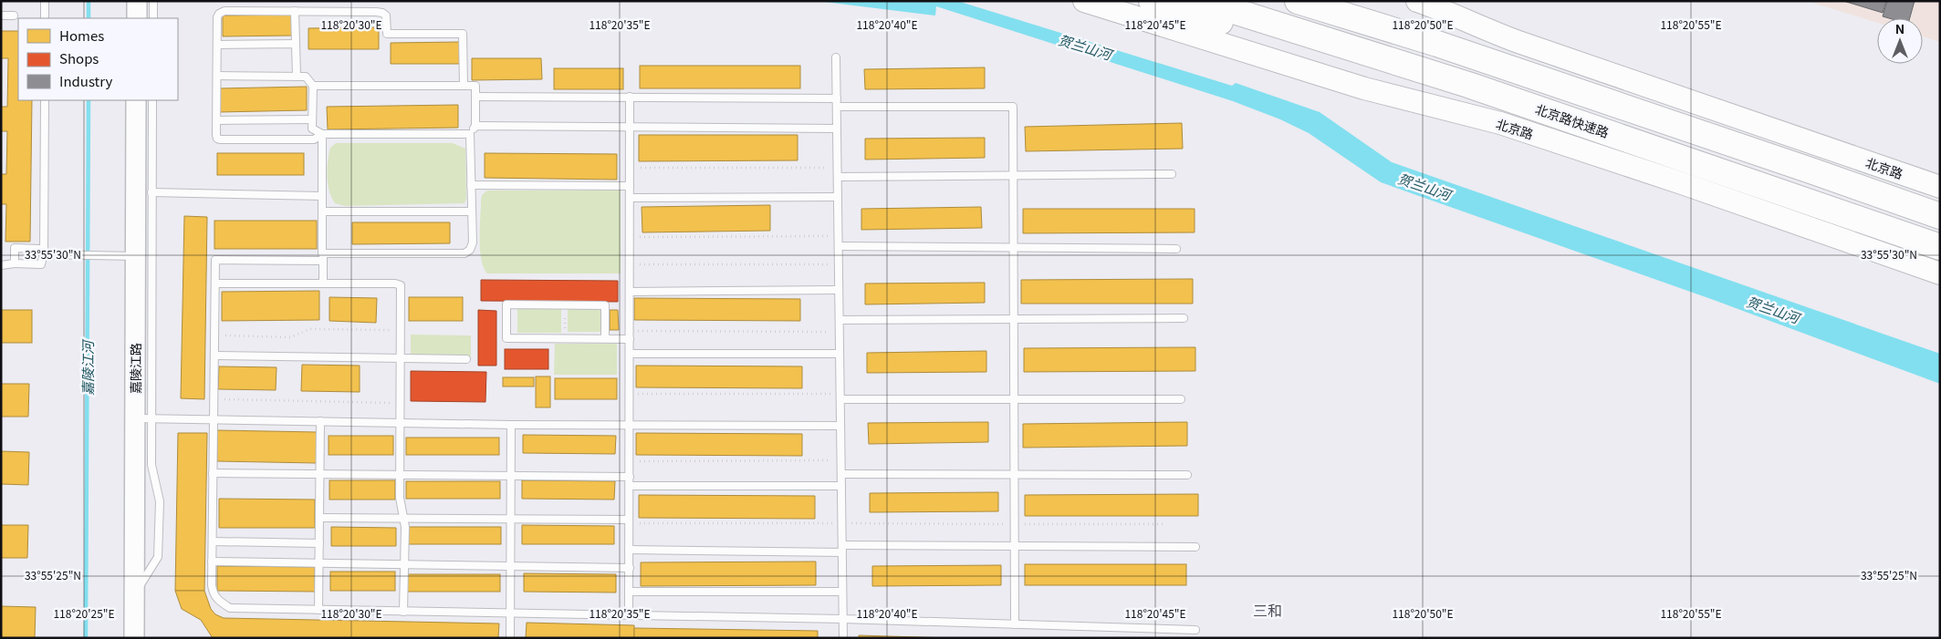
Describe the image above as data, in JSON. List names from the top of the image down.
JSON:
{
  "streets": {
    "highway": ["北京路快速路"],
    "main road": ["北京路"],
    "street": ["嘉陵江路"]
  },
  "districts": ["三和"],
  "water": ["贺兰山河", "嘉陵江河"],
  "legend": ["Homes", "Shops", "Industry"],
  "north": "top",
  "coordinates": [
    "118°20'30\"E",
    "118°20'35\"E",
    "118°20'40\"E",
    "118°20'45\"E",
    "118°20'50\"E",
    "118°20'55\"E",
    "33°55'30\"N",
    "33°55'25\"N",
    "118°20'25\"E"
  ]
}
